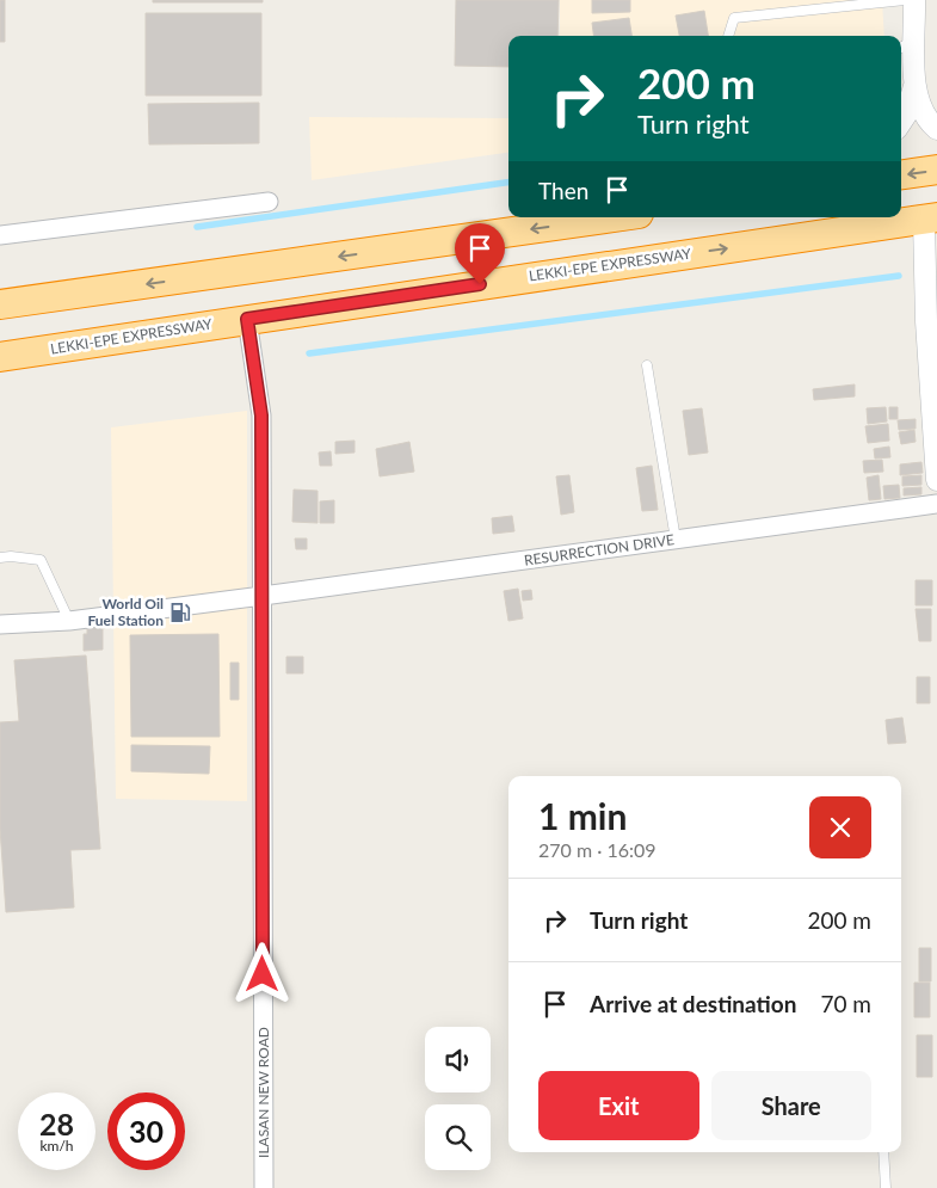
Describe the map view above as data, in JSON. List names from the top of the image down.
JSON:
{
  "streets": {
    "highway": ["LEKKI-EPE EXPRESSWAY"],
    "street": ["RESURRECTION DRIVE", "ILASAN NEW ROAD"]
  },
  "crossings": [
    ["LEKKI-EPE EXPRESSWAY", "ILASAN NEW ROAD"],
    ["RESURRECTION DRIVE", "ILASAN NEW ROAD"]
  ],
  "places": {
    "fuel station": ["World Oil Fuel Station"]
  },
  "page": {
    "turn": ["200 m", "Turn right"],
    "then": "Then",
    "heading": ["1 min", "270 m · 16:09"],
    "list": [
      {
        "name": "Turn right",
        "value": "200 m"
      },
      {
        "name": "Arrive at destination",
        "value": "70 m"
      }
    ],
    "buttons": ["Exit", "Share"],
    "speed": "28 km/h",
    "limit": "30"
  }
}
